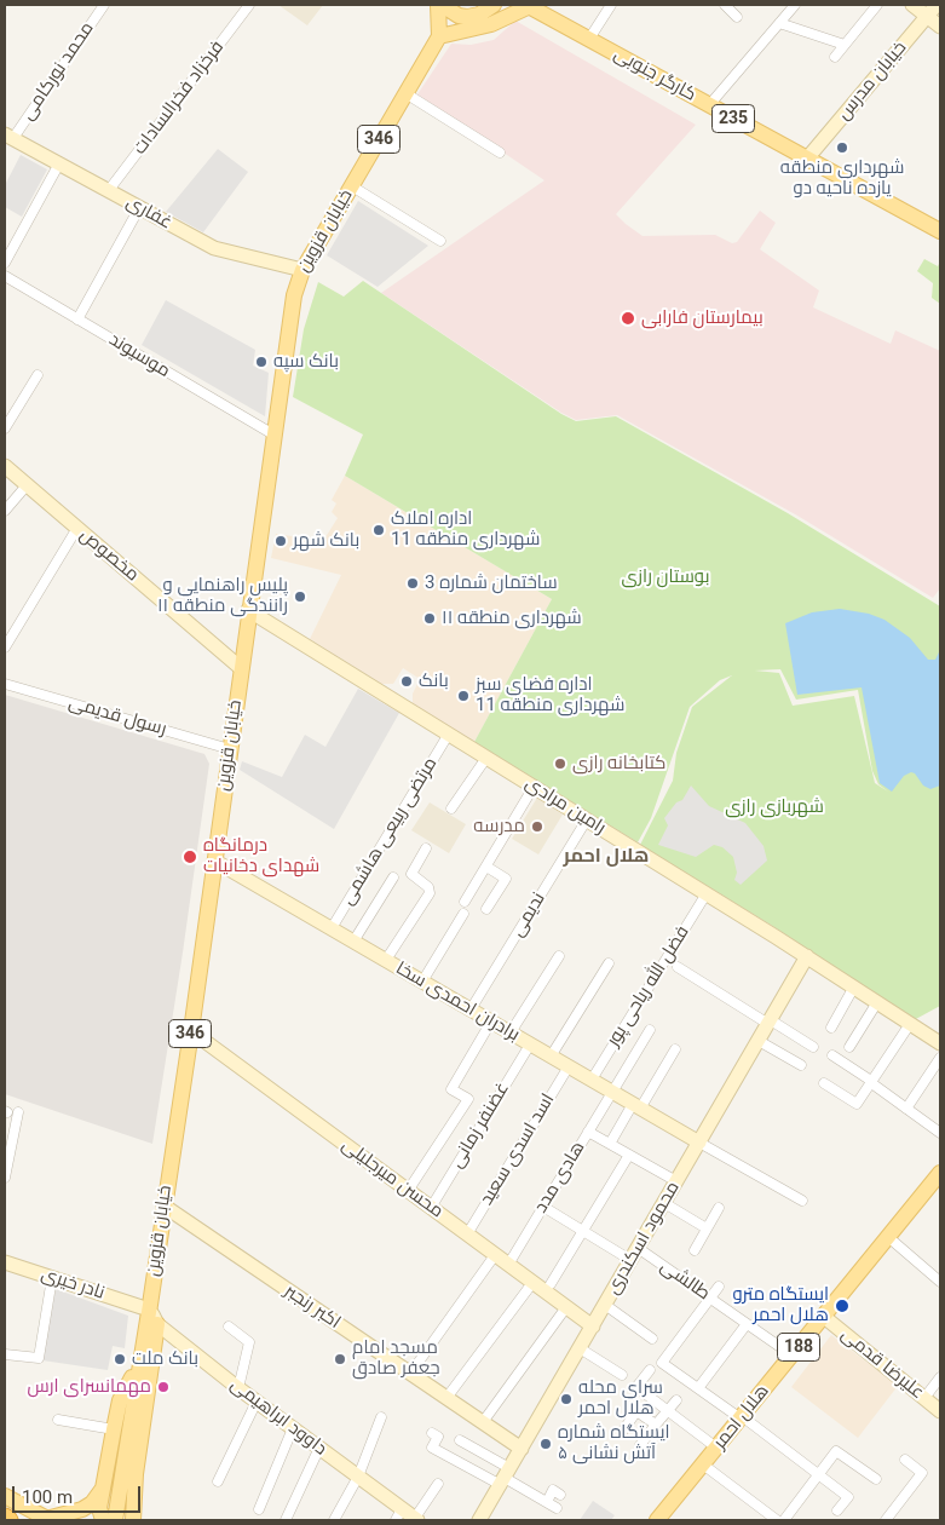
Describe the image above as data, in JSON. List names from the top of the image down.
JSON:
{
  "streets": {
    "main road": [
      "کارگر جنوبی",
      "235",
      "346",
      "خیابان قزوین",
      "188",
      "هلال احمر"
    ],
    "street": [
      "محمد نورکامی",
      "خیابان مدرس",
      "فرخزاد فخرالسادات",
      "غفاری",
      "موسیوند",
      "مخصوص",
      "رسول قدیمی",
      "رامین مرادی",
      "مرتضی ربیعی هاشمی",
      "ندیمی",
      "فضل الله ریاحی پور",
      "برادران احمدی سخا",
      "غضنفر زمانی",
      "اسد اسدی سعید",
      "هادی مدد",
      "محسن میرجلیلی",
      "محمود اسکندری",
      "طالشی",
      "نادر خیری",
      "اکبر رنجبر",
      "علیرضا قدمی",
      "داوود ابراهیمی"
    ]
  },
  "crossings": [
    ["محمد نورکامی", "غفاری"],
    ["کارگر جنوبی", "خیابان مدرس"],
    ["فرخزاد فخرالسادات", "غفاری"],
    ["غفاری", "خیابان قزوین"],
    ["خیابان قزوین", "موسیوند"],
    ["خیابان قزوین", "مخصوص"],
    ["خیابان قزوین", "رسول قدیمی"],
    ["خیابان قزوین", "رامین مرادی"],
    ["خیابان قزوین", "برادران احمدی سخا"],
    ["خیابان قزوین", "محسن میرجلیلی"],
    ["خیابان قزوین", "نادر خیری"],
    ["خیابان قزوین", "اکبر رنجبر"],
    ["رامین مرادی", "مرتضی ربیعی هاشمی"],
    ["رامین مرادی", "ندیمی"],
    ["رامین مرادی", "فضل الله ریاحی پور"],
    ["رامین مرادی", "محمود اسکندری"],
    ["مرتضی ربیعی هاشمی", "برادران احمدی سخا"],
    ["ندیمی", "برادران احمدی سخا"],
    ["فضل الله ریاحی پور", "برادران احمدی سخا"],
    ["برادران احمدی سخا", "غضنفر زمانی"],
    ["برادران احمدی سخا", "اسد اسدی سعید"],
    ["برادران احمدی سخا", "هادی مدد"],
    ["برادران احمدی سخا", "محمود اسکندری"],
    ["غضنفر زمانی", "محسن میرجلیلی"],
    ["اسد اسدی سعید", "محسن میرجلیلی"],
    ["هادی مدد", "محسن میرجلیلی"],
    ["هادی مدد", "طالشی"],
    ["محسن میرجلیلی", "محمود اسکندری"],
    ["محمود اسکندری", "طالشی"],
    ["محمود اسکندری", "اکبر رنجبر"],
    ["طالشی", "هلال احمر"],
    ["علیرضا قدمی", "هلال احمر"]
  ],
  "districts": ["هلال احمر"],
  "parks": ["بوستان رازی", "شهربازی رازی"],
  "places": [
    "شهرداری منطقه یازده ناحیه دو",
    "بیمارستان فارابی",
    "بانک سپه",
    "اداره املاک شهرداری منطقه 11",
    "بانک شهر",
    "ساختمان شماره 3",
    "پلیس راهنمایی و رانندگی منطقه ۱۱",
    "شهرداری منطقه ۱۱",
    "بانک",
    "اداره فضای سبز شهرداری منطقه 11",
    "کتابخانه رازی",
    "مدرسه",
    "درمانگاه شهدای دخانیات",
    "ایستگاه مترو هلال احمر",
    "بانک ملت",
    "مسجد امام جعفر صادق",
    "مهمانسرای ارس",
    "سرای محله هلال احمر",
    "ایستگاه شماره ۵ آتش نشانی"
  ],
  "scale_bar": "100 m"
}
